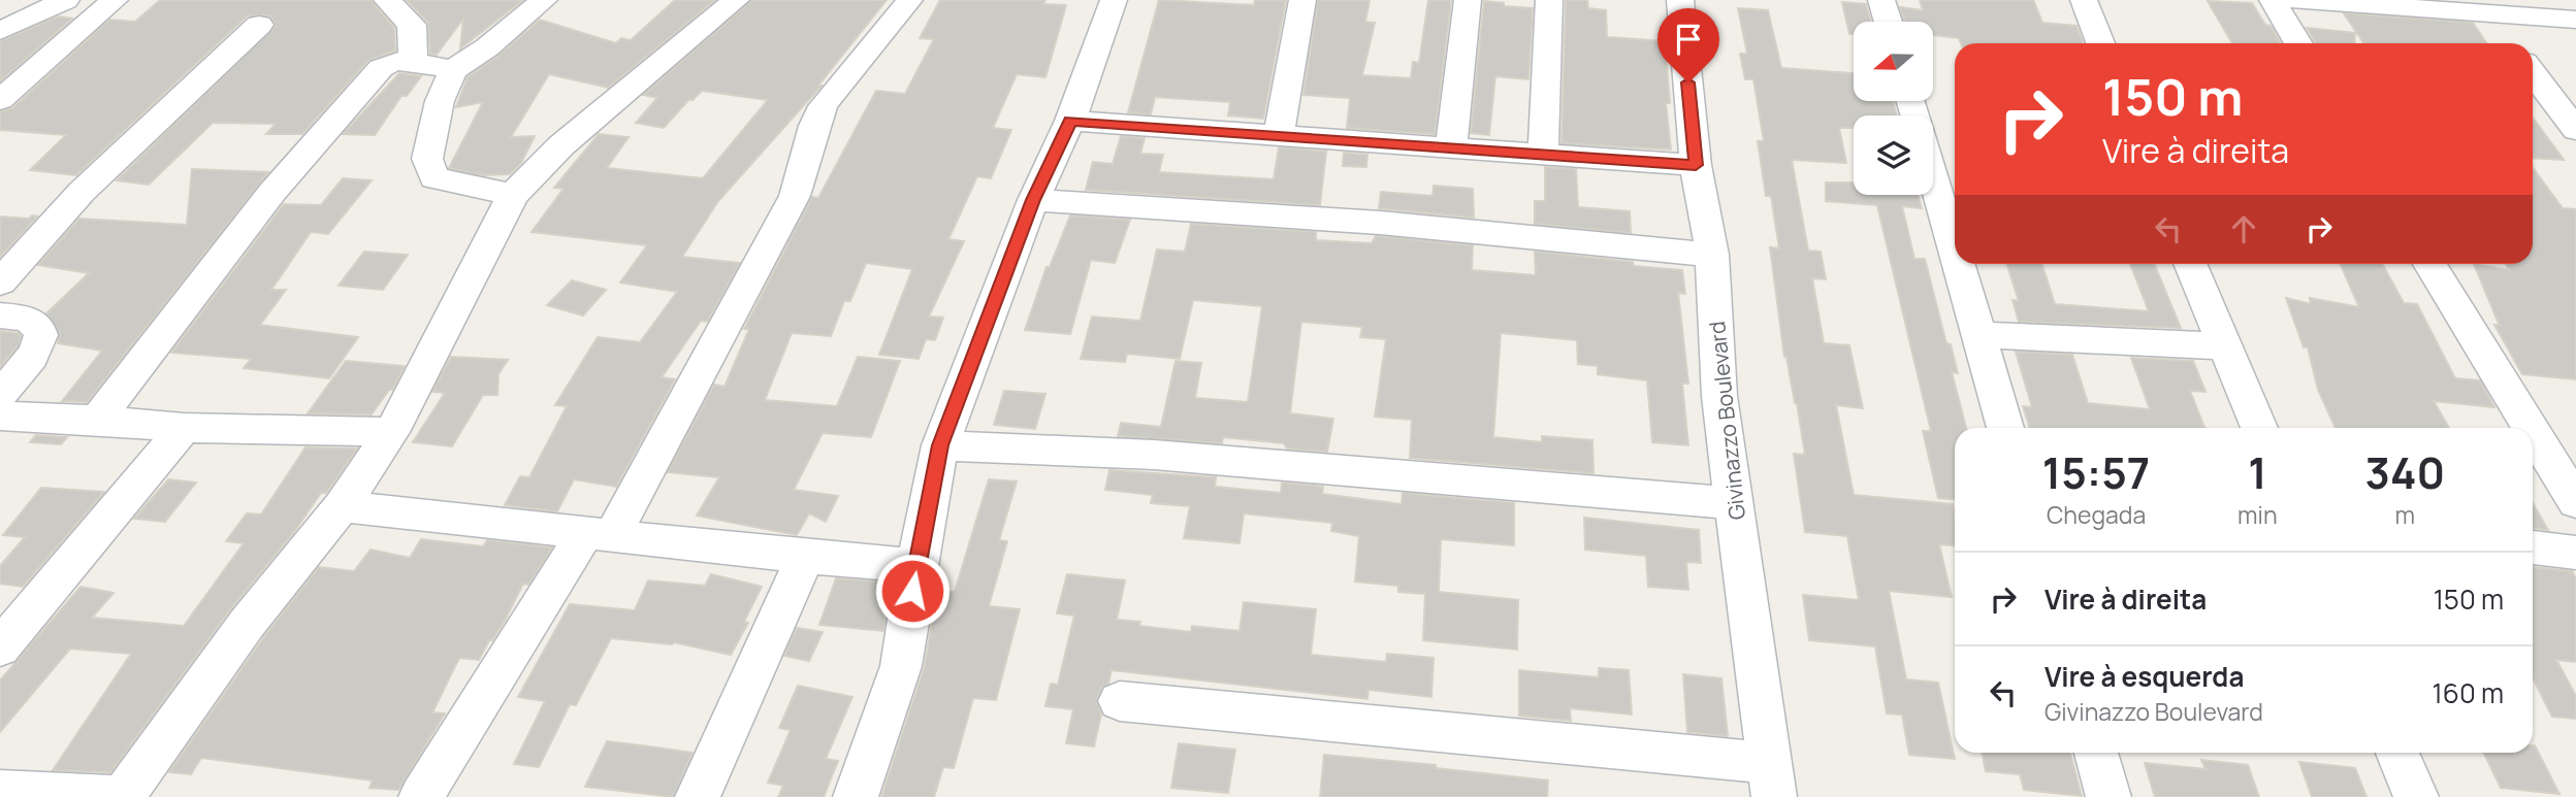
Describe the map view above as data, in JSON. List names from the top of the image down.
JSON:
{
  "streets": {
    "street": ["Givinazzo Boulevard"]
  },
  "north": "left",
  "page": {
    "turn": ["150 m", "Vire à direita"],
    "eta": [
      "15:57",
      "Chegada",
      "1",
      "min",
      "340",
      "m"
    ],
    "list": [
      {
        "name": "Vire à direita",
        "value": "150 m"
      },
      {
        "name": "Vire à esquerda",
        "note": "Givinazzo Boulevard",
        "value": "160 m"
      }
    ]
  }
}
